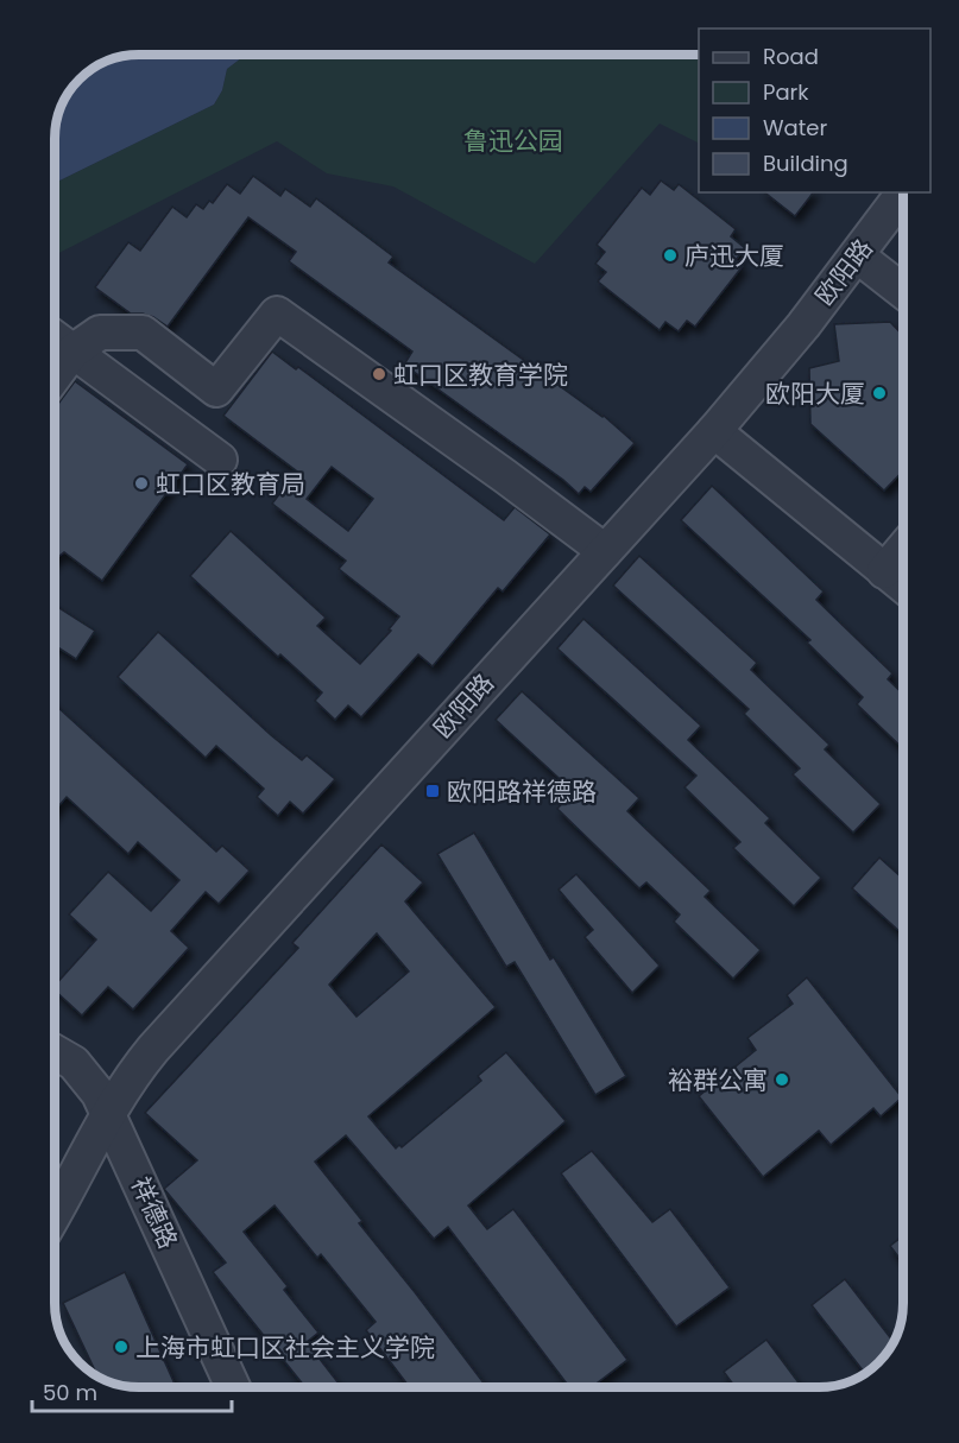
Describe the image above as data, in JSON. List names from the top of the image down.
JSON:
{
  "streets": {
    "street": ["欧阳路", "祥德路"]
  },
  "crossings": [
    ["欧阳路", "祥德路"]
  ],
  "parks": ["鲁迅公园"],
  "places": {
    "other": [
      "庐迅大厦",
      "虹口区教育学院",
      "欧阳大厦",
      "虹口区教育局",
      "裕群公寓",
      "上海市虹口区社会主义学院"
    ],
    "transit": ["欧阳路祥德路"]
  },
  "legend": [
    "Road",
    "Park",
    "Water",
    "Building"
  ],
  "scale_bar": "50 m"
}
